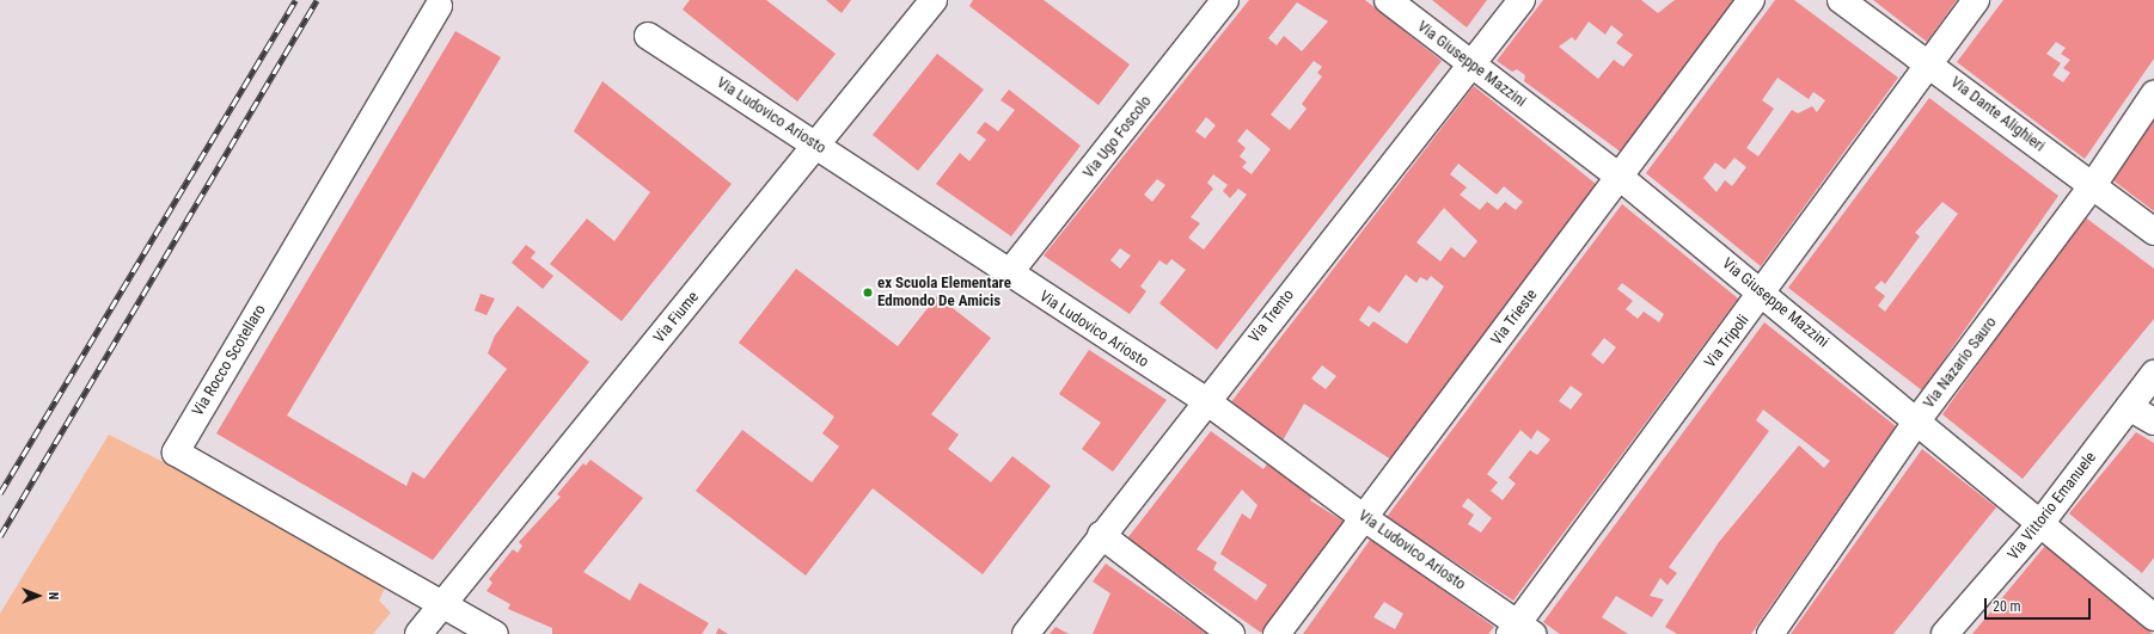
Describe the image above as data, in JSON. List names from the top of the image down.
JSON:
{
  "streets": {
    "street": [
      "Via Giuseppe Mazzini",
      "Via Dante Alighieri",
      "Via Ludovico Ariosto",
      "Via Ugo Foscolo",
      "Via Trento",
      "Via Fiume",
      "Via Trieste",
      "Via Tripoli",
      "Via Rocco Scotellaro",
      "Via Nazario Sauro",
      "Via Vittorio Emanuele"
    ]
  },
  "crossings": [
    ["Via Giuseppe Mazzini", "Via Trento"],
    ["Via Giuseppe Mazzini", "Via Trieste"],
    ["Via Giuseppe Mazzini", "Via Tripoli"],
    ["Via Giuseppe Mazzini", "Via Nazario Sauro"],
    ["Via Giuseppe Mazzini", "Via Vittorio Emanuele"],
    ["Via Dante Alighieri", "Via Tripoli"],
    ["Via Dante Alighieri", "Via Nazario Sauro"],
    ["Via Ludovico Ariosto", "Via Ugo Foscolo"],
    ["Via Ludovico Ariosto", "Via Trento"],
    ["Via Ludovico Ariosto", "Via Fiume"],
    ["Via Ludovico Ariosto", "Via Trieste"],
    ["Via Ludovico Ariosto", "Via Tripoli"],
    ["Via Fiume", "Via Rocco Scotellaro"]
  ],
  "places": ["ex Scuola Elementare Edmondo De Amicis"],
  "scale_bar": "20 m",
  "north": "right"
}
